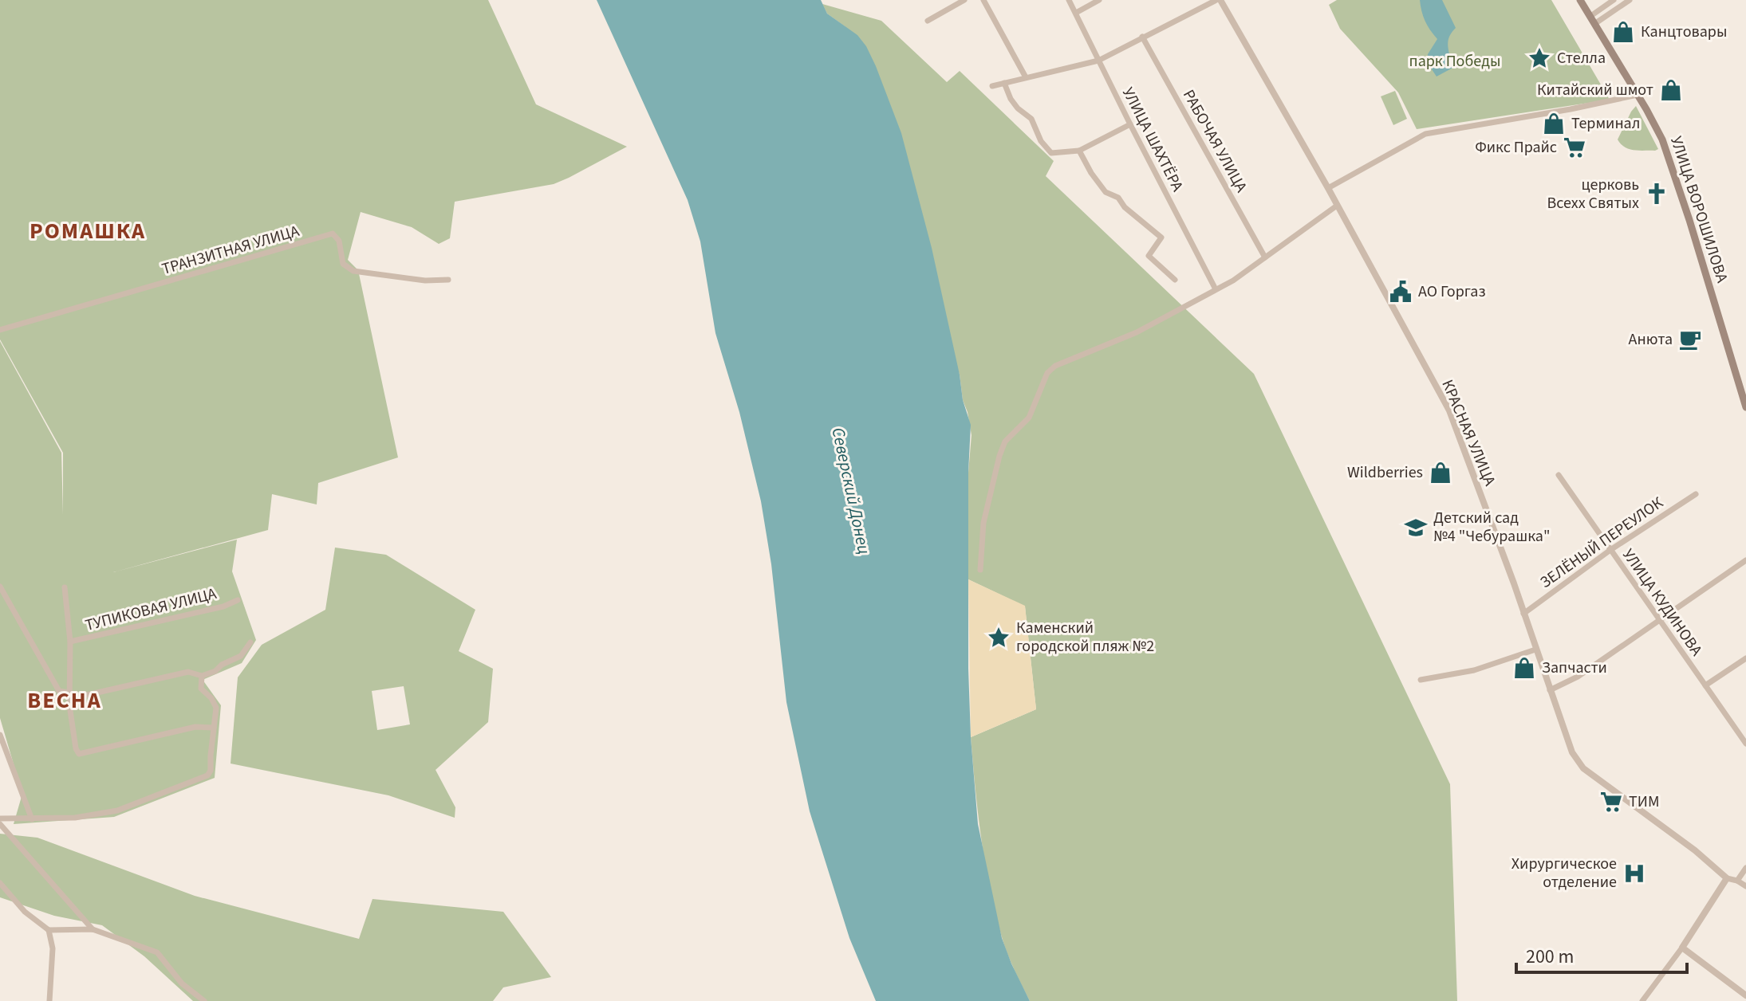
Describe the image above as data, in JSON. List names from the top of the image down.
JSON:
{
  "streets": {
    "main road": ["УЛИЦА ВОРОШИЛОВА"],
    "street": [
      "УЛИЦА ШАХТЁРА",
      "РАБОЧАЯ УЛИЦА",
      "ТРАНЗИТНАЯ УЛИЦА",
      "КРАСНАЯ УЛИЦА",
      "ЗЕЛЁНЫЙ ПЕРЕУЛОК",
      "УЛИЦА КУДИНОВА",
      "ТУПИКОВАЯ УЛИЦА"
    ]
  },
  "crossings": [
    ["КРАСНАЯ УЛИЦА", "ЗЕЛЁНЫЙ ПЕРЕУЛОК"],
    ["ЗЕЛЁНЫЙ ПЕРЕУЛОК", "УЛИЦА КУДИНОВА"]
  ],
  "districts": ["РОМАШКА", "ВЕСНА"],
  "water": ["Северский Донец"],
  "parks": ["парк Победы"],
  "places": {
    "shop": [
      "Канцтовары",
      "Китайский шмот",
      "Терминал",
      "Wildberries",
      "Запчасти"
    ],
    "place": ["Стелла", "Каменский городской пляж №2"],
    "supermarket": ["Фикс Прайс", "ТИМ"],
    "church": ["церковь Всехх Святых"],
    "public building": ["АО Горгаз"],
    "cafe": ["Анюта"],
    "school or university": ["Детский сад №4 \"Чебурашка\""],
    "hospital": ["Хирургическое отделение"]
  },
  "scale_bar": "200 m"
}
